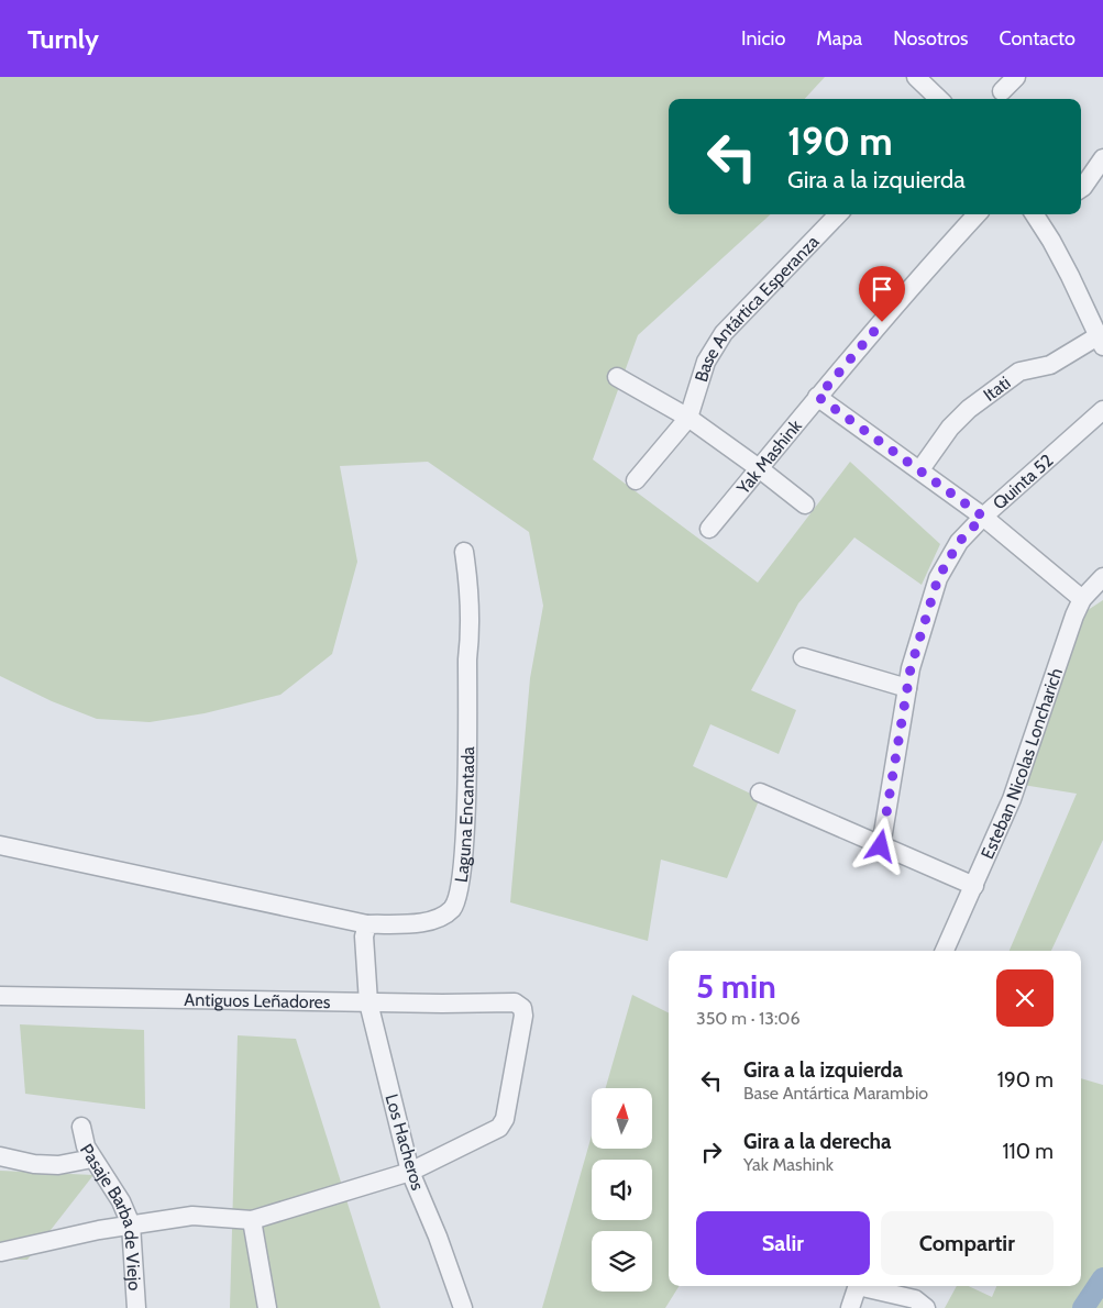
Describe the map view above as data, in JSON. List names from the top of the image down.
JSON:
{
  "streets": {
    "street": [
      "Base Antártica Esperanza",
      "Itati",
      "Yak Mashink",
      "Quinta 52",
      "Esteban Nicolas Loncharich",
      "Laguna Encantada",
      "Antiguos Leñadores",
      "Los Hacheros",
      "Pasaje Barba de Viejo"
    ]
  },
  "crossings": [
    ["Antiguos Leñadores", "Los Hacheros"]
  ],
  "north": "top",
  "page": {
    "header": "Turnly",
    "nav": [
      "Inicio",
      "Mapa",
      "Nosotros",
      "Contacto"
    ],
    "turn": ["190 m", "Gira a la izquierda"],
    "heading": ["5 min", "350 m · 13:06"],
    "list": [
      {
        "name": "Gira a la izquierda",
        "note": "Base Antártica Marambio",
        "value": "190 m"
      },
      {
        "name": "Gira a la derecha",
        "note": "Yak Mashink",
        "value": "110 m"
      }
    ],
    "buttons": ["Salir", "Compartir"]
  }
}
